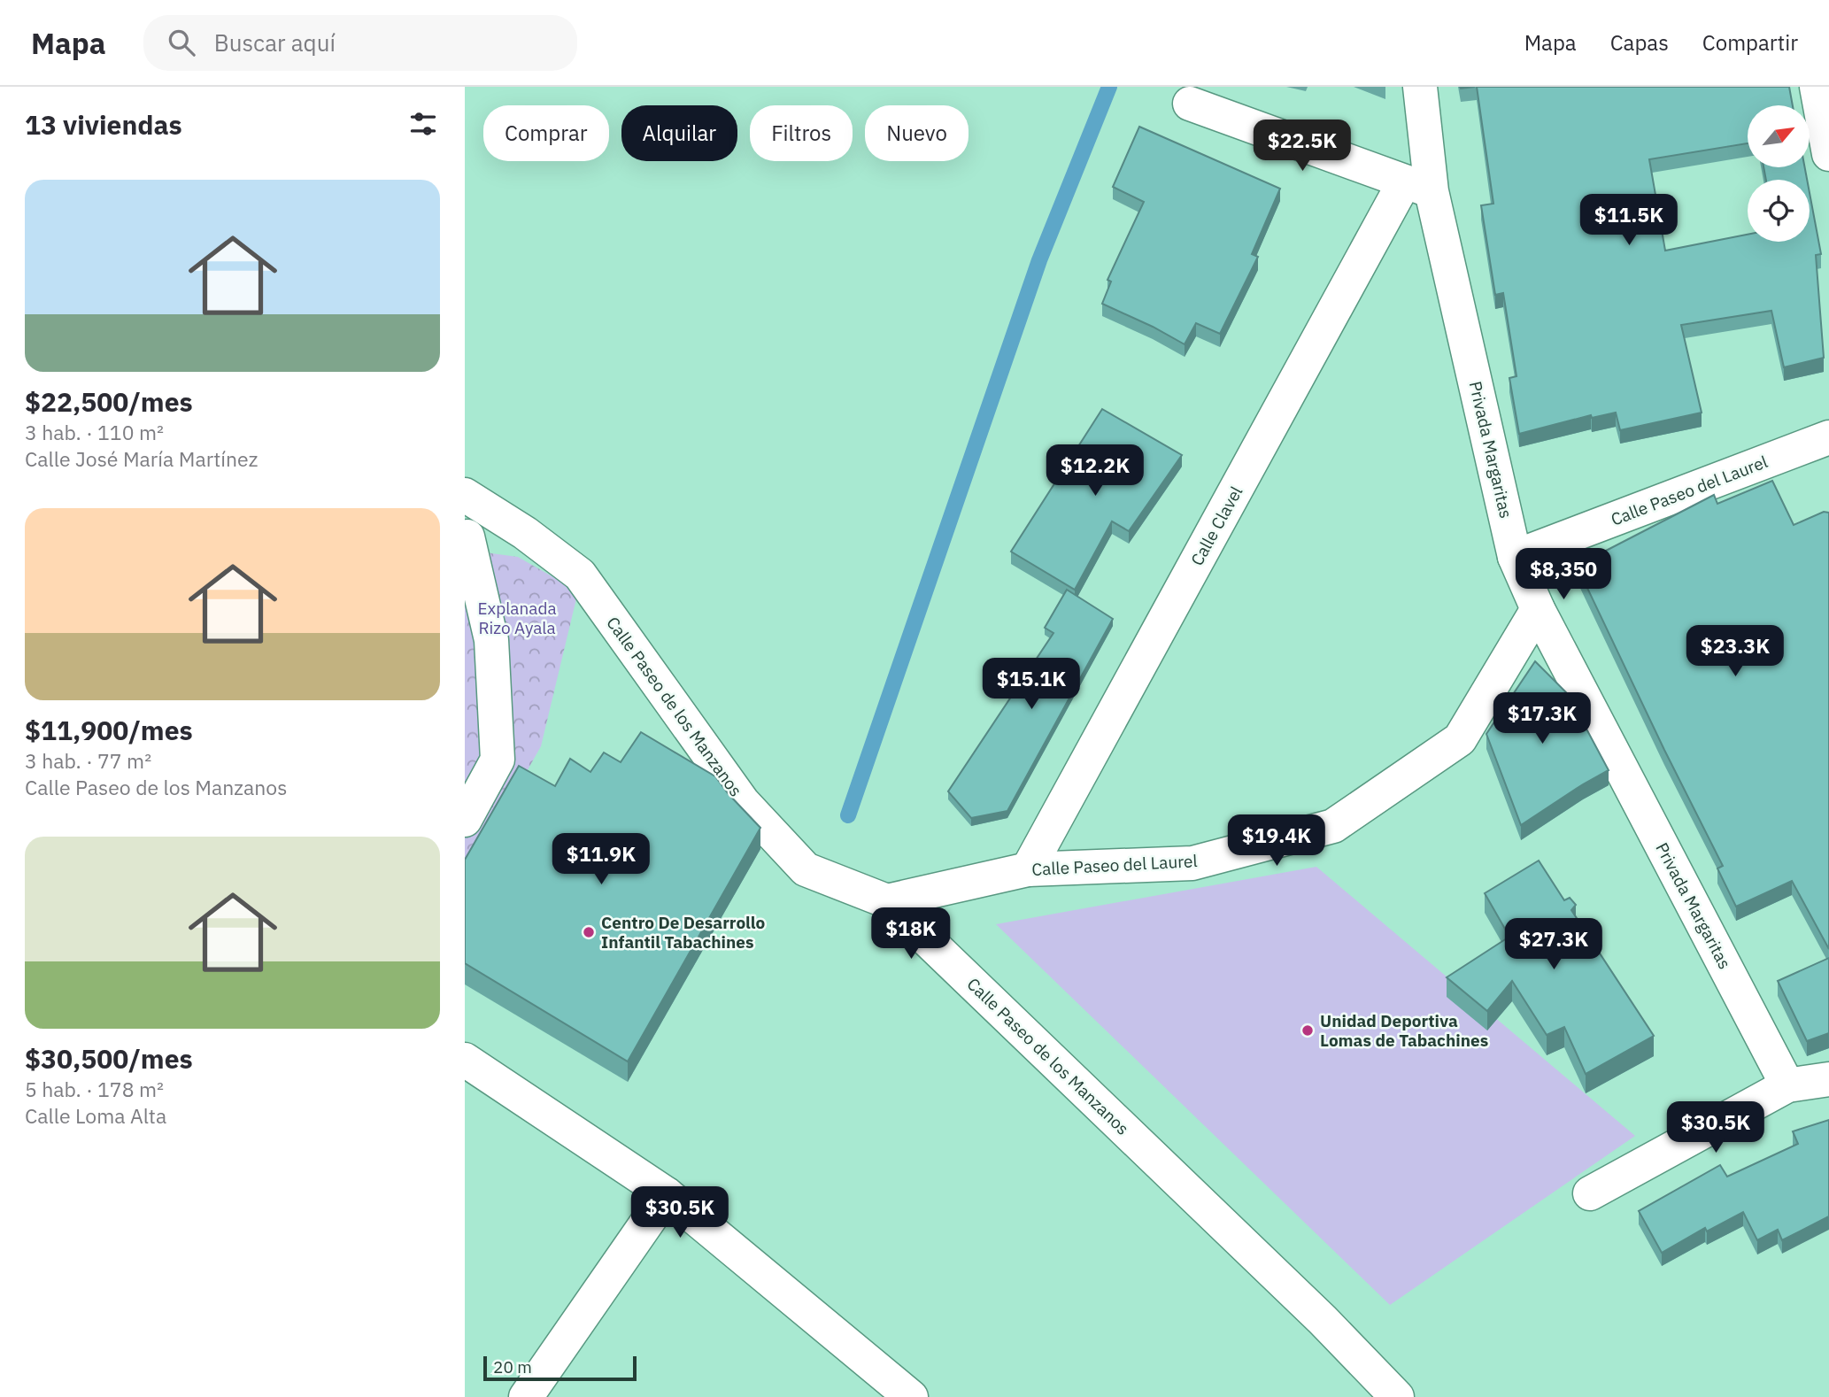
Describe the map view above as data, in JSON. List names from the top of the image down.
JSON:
{
  "streets": {
    "street": [
      "Privada Margaritas",
      "Calle Paseo del Laurel",
      "Calle Clavel",
      "Calle Paseo de los Manzanos"
    ]
  },
  "crossings": [
    ["Privada Margaritas", "Calle Paseo del Laurel"],
    ["Privada Margaritas", "Calle Clavel"],
    ["Calle Paseo del Laurel", "Calle Clavel"],
    ["Calle Paseo del Laurel", "Calle Paseo de los Manzanos"]
  ],
  "parks": ["Explanada Rizo Ayala"],
  "places": ["Centro De Desarrollo Infantil Tabachines", "Unidad Deportiva Lomas de Tabachines"],
  "scale_bar": "20 m",
  "north": "top right",
  "page": {
    "header": "Mapa",
    "search": "Buscar aquí",
    "nav": ["Mapa", "Capas", "Compartir"],
    "heading": "13 viviendas",
    "chip": [
      "Comprar",
      "Alquilar",
      "Filtros",
      "Nuevo"
    ],
    "price": [
      "$22.5K",
      "$11.5K",
      "$12.2K",
      "$8,350",
      "$23.3K",
      "$15.1K",
      "$17.3K",
      "$19.4K",
      "$11.9K",
      "$18K",
      "$27.3K",
      "$30.5K",
      "$30.5K"
    ],
    "list": [
      {
        "name": "$22,500/mes",
        "note": "3 hab. · 110 m² · Calle José María Martínez"
      },
      {
        "name": "$11,900/mes",
        "note": "3 hab. · 77 m² · Calle Paseo de los Manzanos"
      },
      {
        "name": "$30,500/mes",
        "note": "5 hab. · 178 m² · Calle Loma Alta"
      }
    ],
    "scale": "20 m"
  }
}
